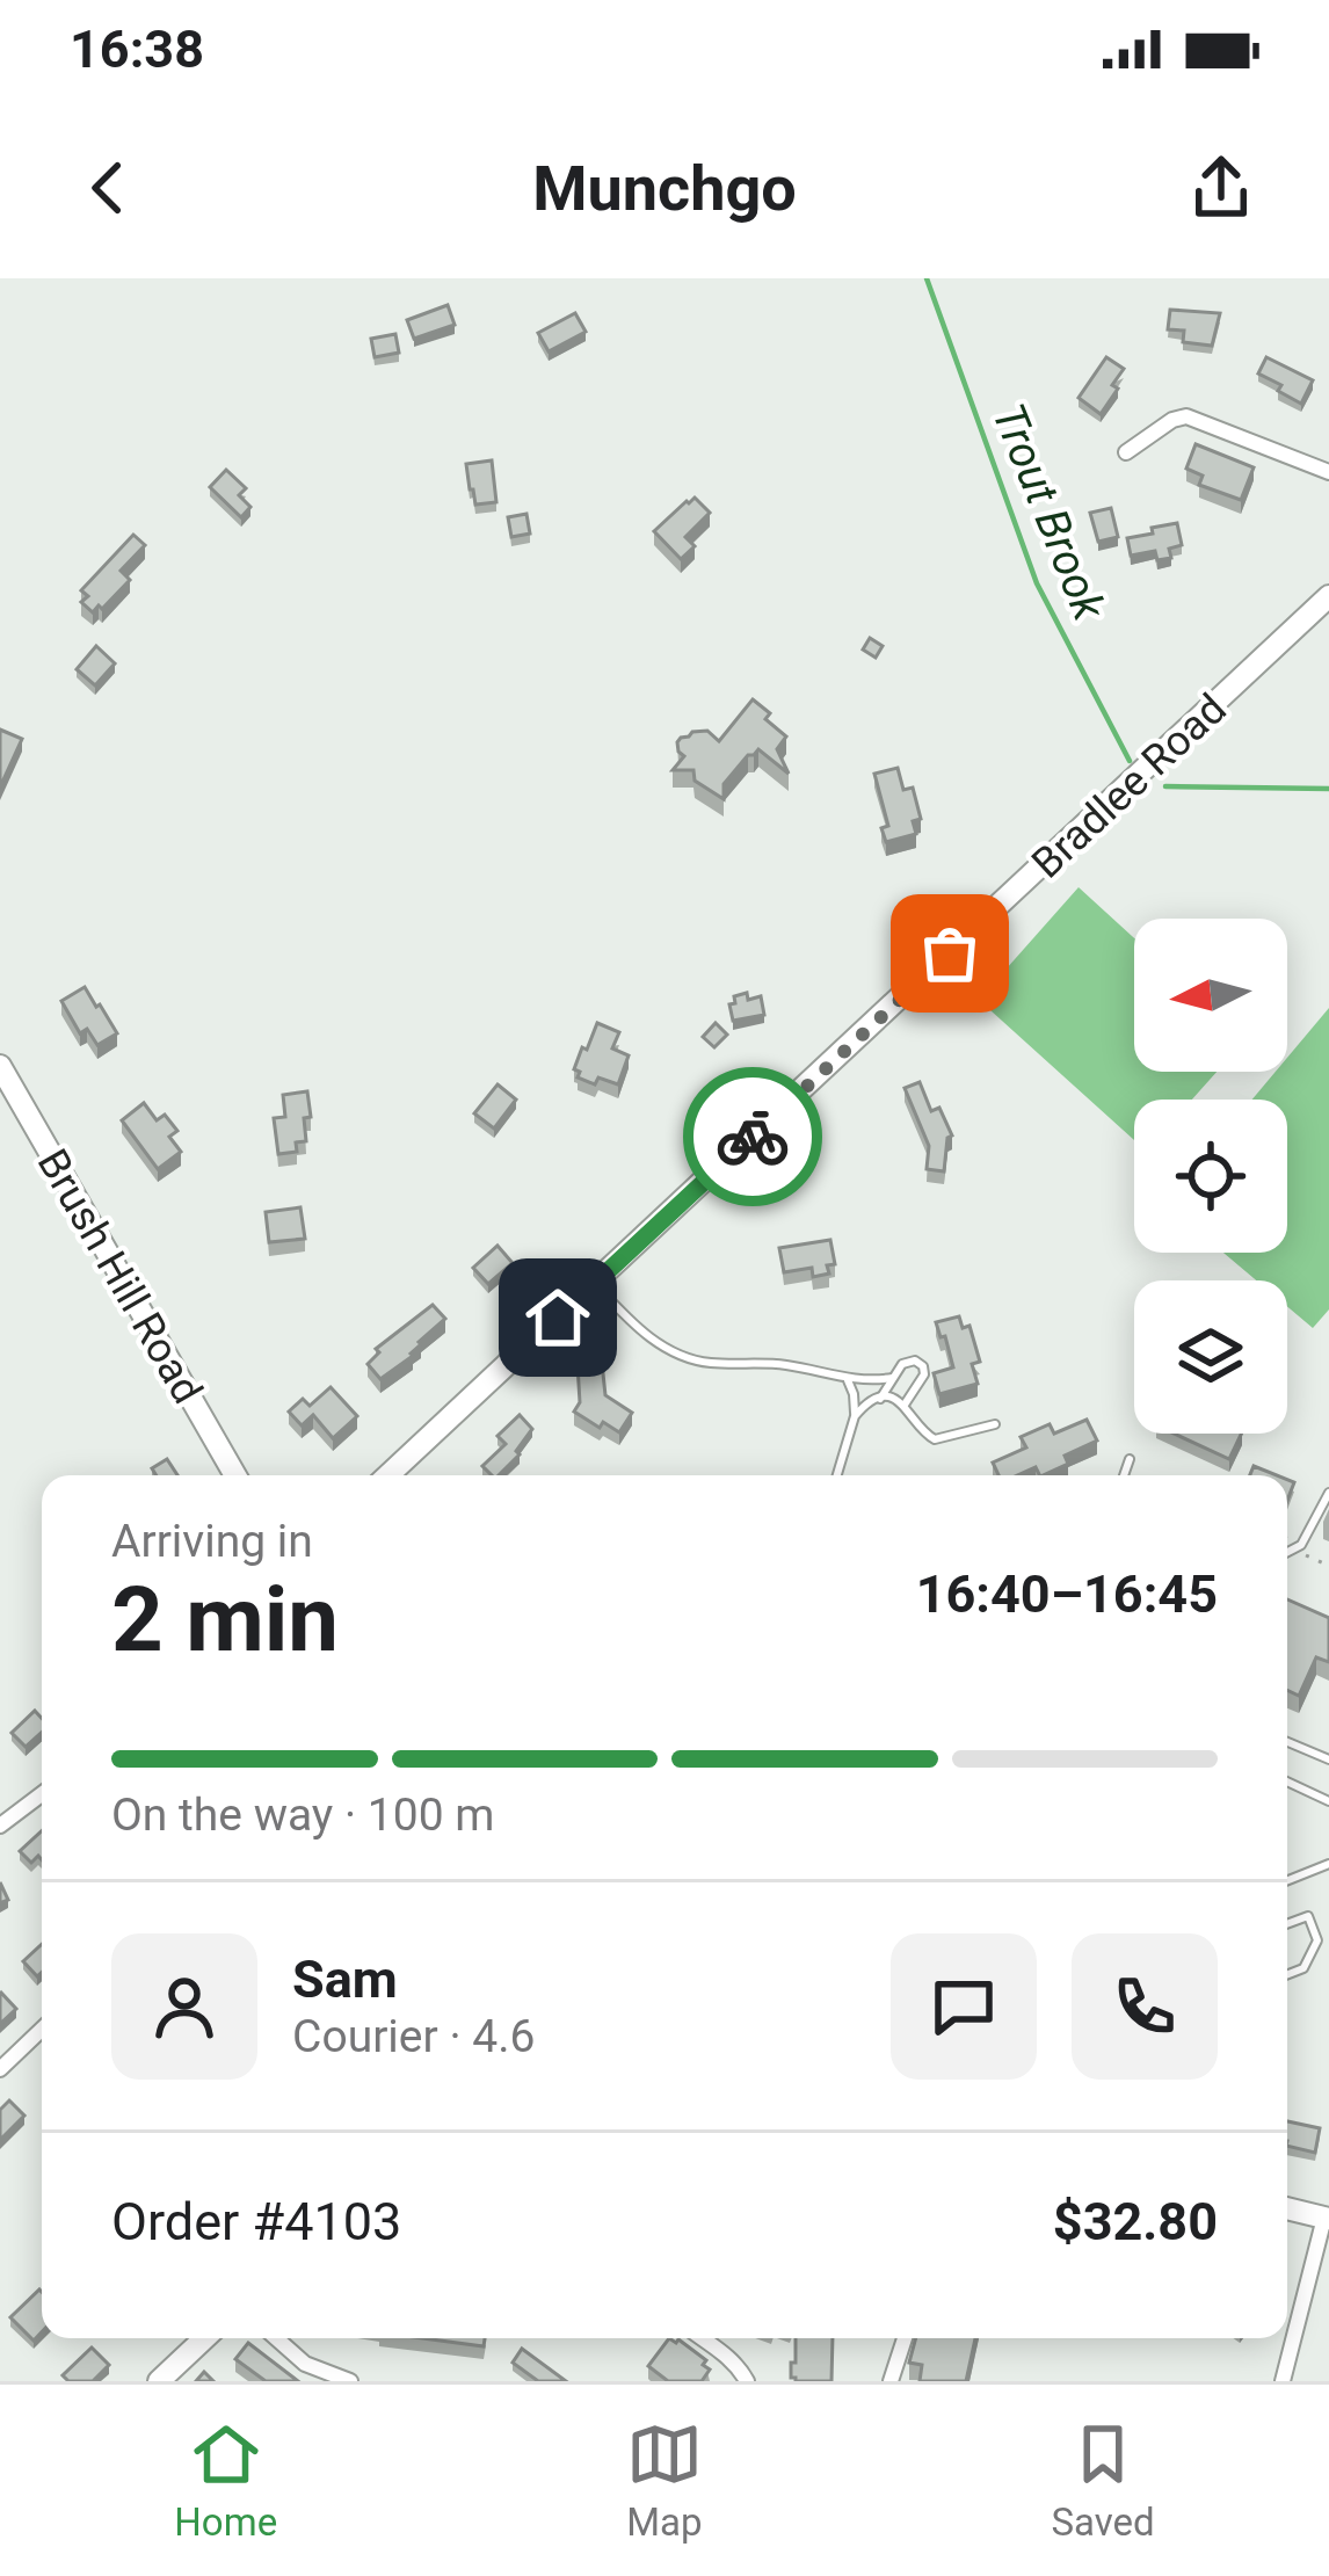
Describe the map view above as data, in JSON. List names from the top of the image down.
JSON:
{
  "streets": {
    "street": ["Bradlee Road", "Brush Hill Road"]
  },
  "water": ["Trout Brook"],
  "north": "left",
  "page": {
    "status": "16:38",
    "header": "Munchgo",
    "heading": ["2 min", "Arriving in", "16:40–16:45"],
    "panel": [
      "Sam",
      "Courier · 4.6",
      "Order #4103",
      "$32.80"
    ],
    "bar": "On the way · 100 m",
    "tabs": ["Home", "Map", "Saved"]
  }
}
